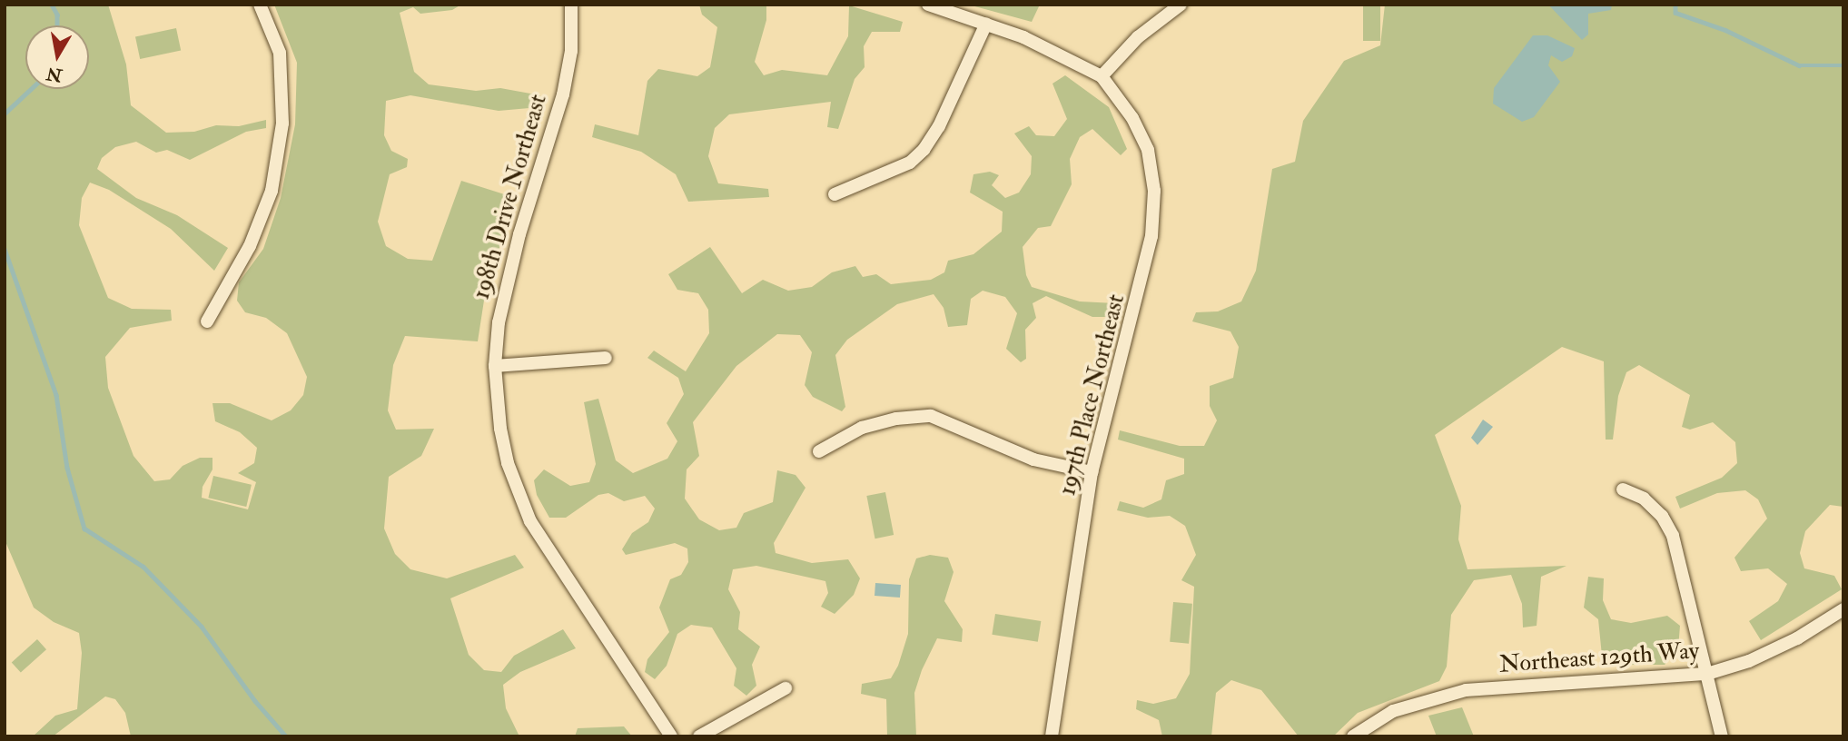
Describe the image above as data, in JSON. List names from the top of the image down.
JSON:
{
  "streets": {
    "street": ["198th Drive Northeast", "197th Place Northeast", "Northeast 129th Way"]
  },
  "north": "bottom"
}
